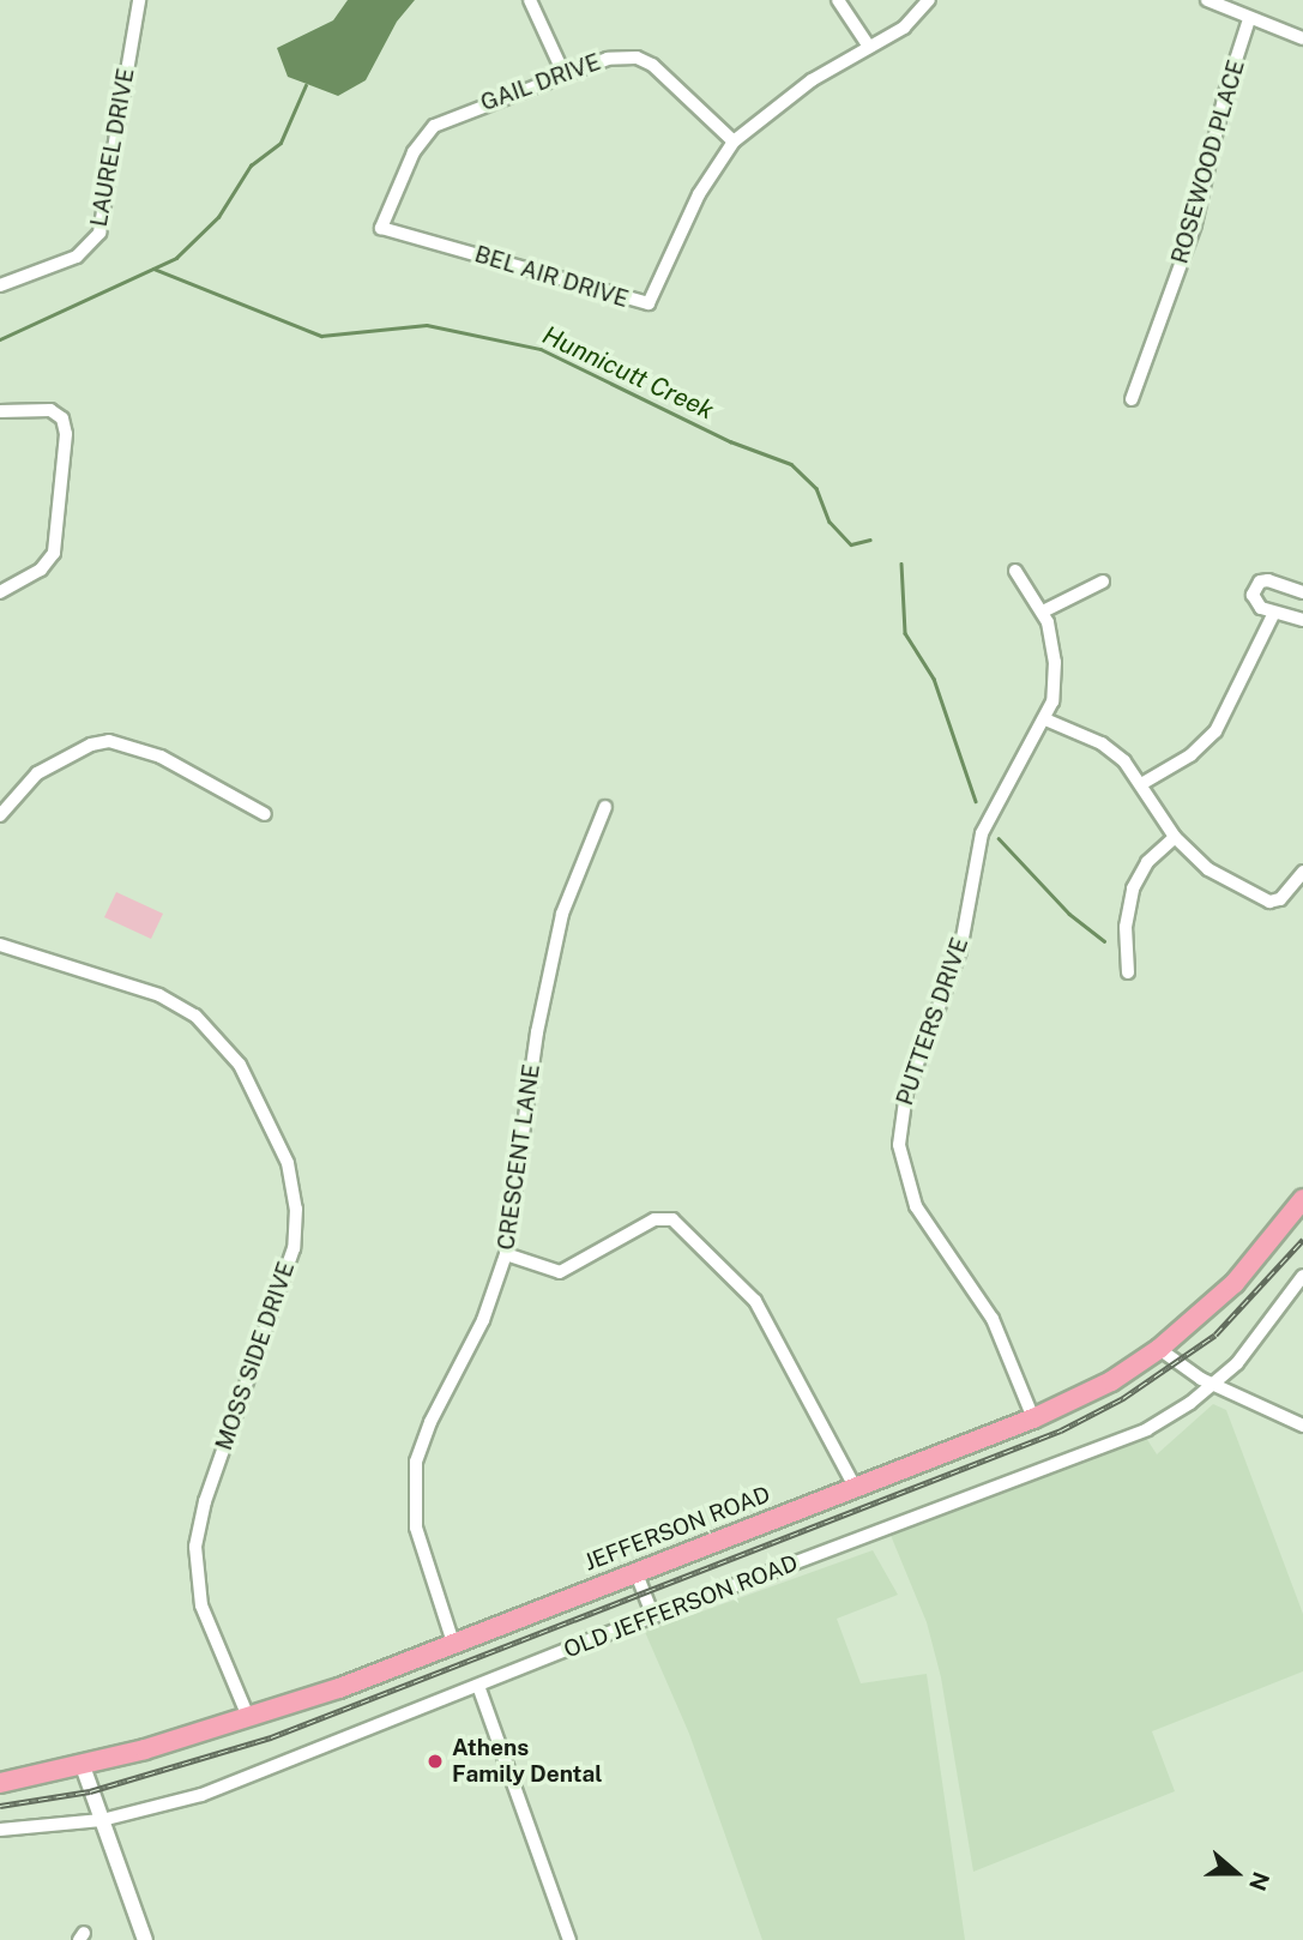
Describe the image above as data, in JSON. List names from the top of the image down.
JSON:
{
  "streets": {
    "highway": ["JEFFERSON ROAD"],
    "street": [
      "GAIL DRIVE",
      "LAUREL DRIVE",
      "ROSEWOOD PLACE",
      "BEL AIR DRIVE",
      "PUTTERS DRIVE",
      "CRESCENT LANE",
      "MOSS SIDE DRIVE",
      "OLD JEFFERSON ROAD"
    ]
  },
  "crossings": [
    ["GAIL DRIVE", "BEL AIR DRIVE"],
    ["PUTTERS DRIVE", "JEFFERSON ROAD"],
    ["CRESCENT LANE", "JEFFERSON ROAD"],
    ["MOSS SIDE DRIVE", "JEFFERSON ROAD"]
  ],
  "water": ["Hunnicutt Creek"],
  "places": ["Athens Family Dental"],
  "north": "right"
}
